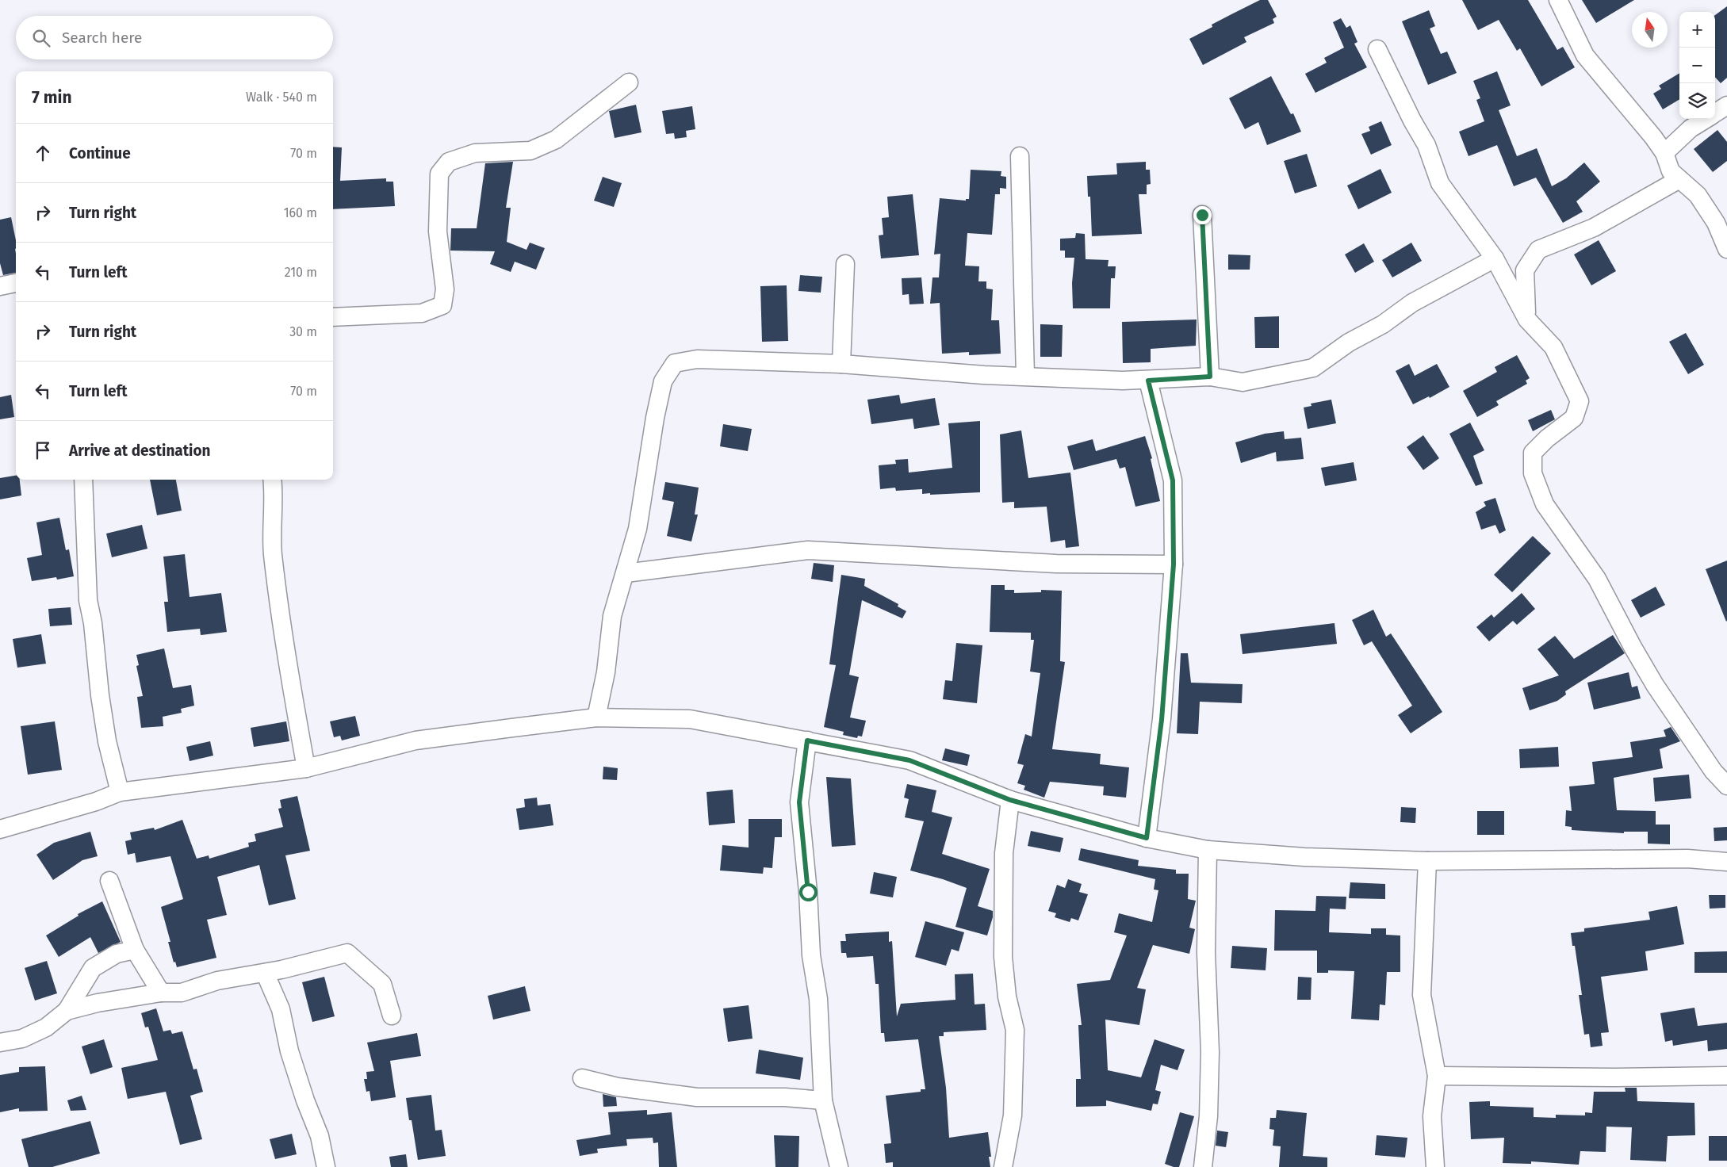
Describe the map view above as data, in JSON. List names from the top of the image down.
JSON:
{
  "north": "top",
  "page": {
    "map_buttons": ["+", "−"],
    "search": "Search here",
    "heading": ["7 min", "Walk · 540 m"],
    "list": [
      ["Continue", "70 m"],
      ["Turn right", "160 m"],
      ["Turn left", "210 m"],
      ["Turn right", "30 m"],
      ["Turn left", "70 m"],
      "Arrive at destination"
    ]
  }
}
